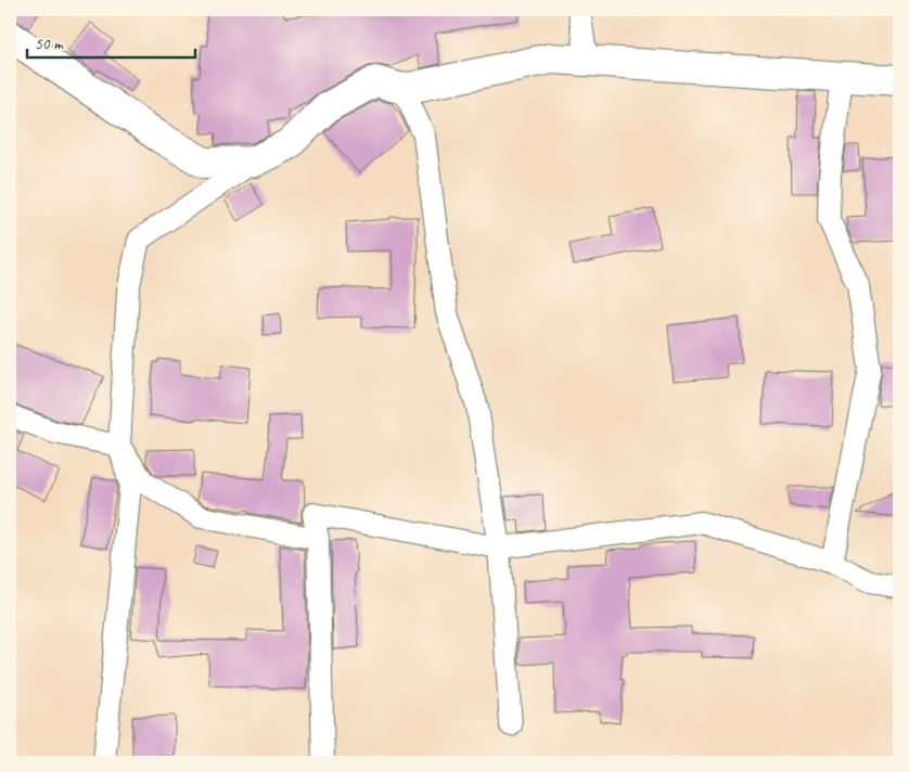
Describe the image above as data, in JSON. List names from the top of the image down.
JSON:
{
  "scale_bar": "50 m"
}
